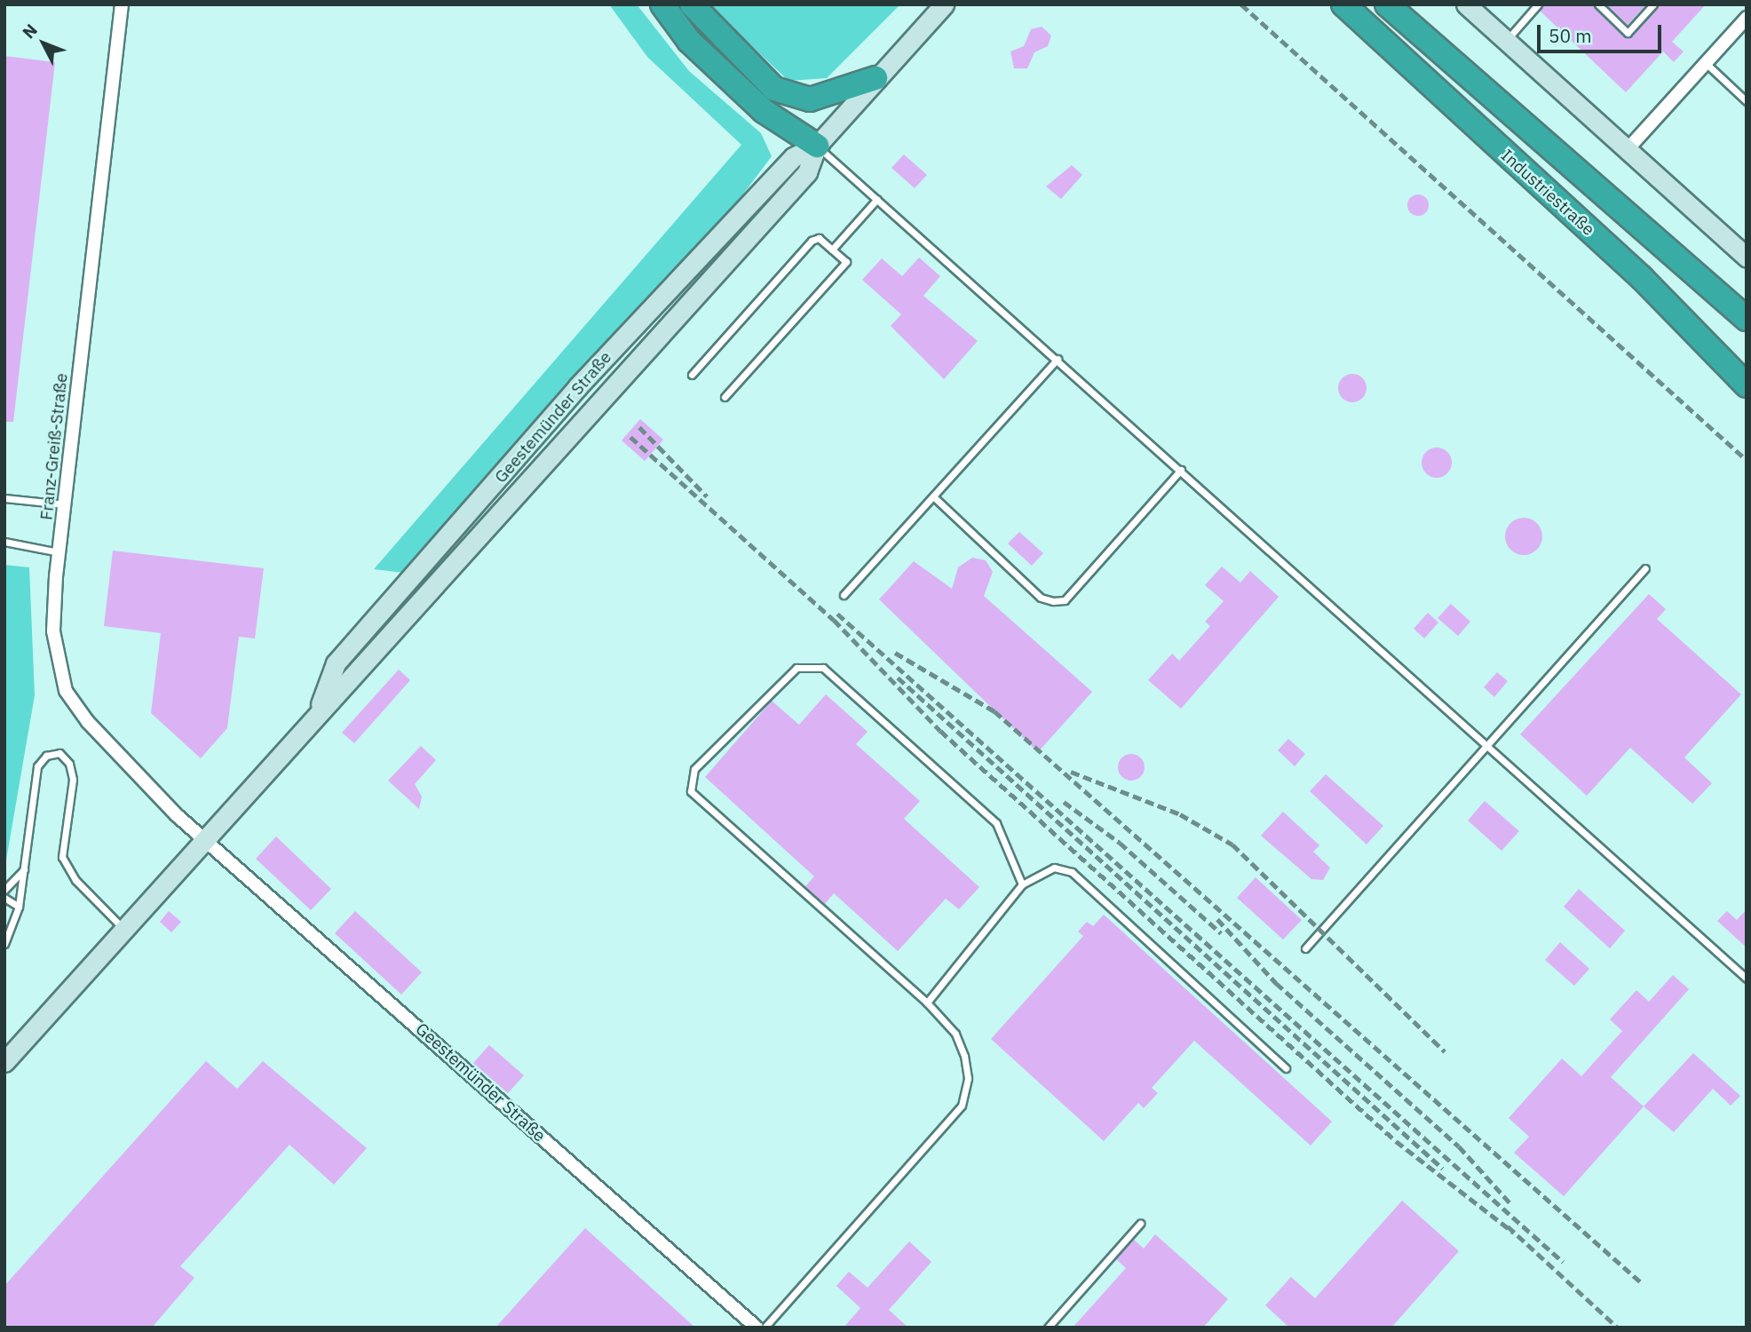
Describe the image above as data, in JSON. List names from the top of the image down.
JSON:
{
  "streets": {
    "highway": ["Industriestraße"],
    "street": ["Geestemünder Straße", "Franz-Greiß-Straße"]
  },
  "crossings": [
    ["Geestemünder Straße", "Franz-Greiß-Straße"]
  ],
  "scale_bar": "50 m",
  "north": "top left"
}
